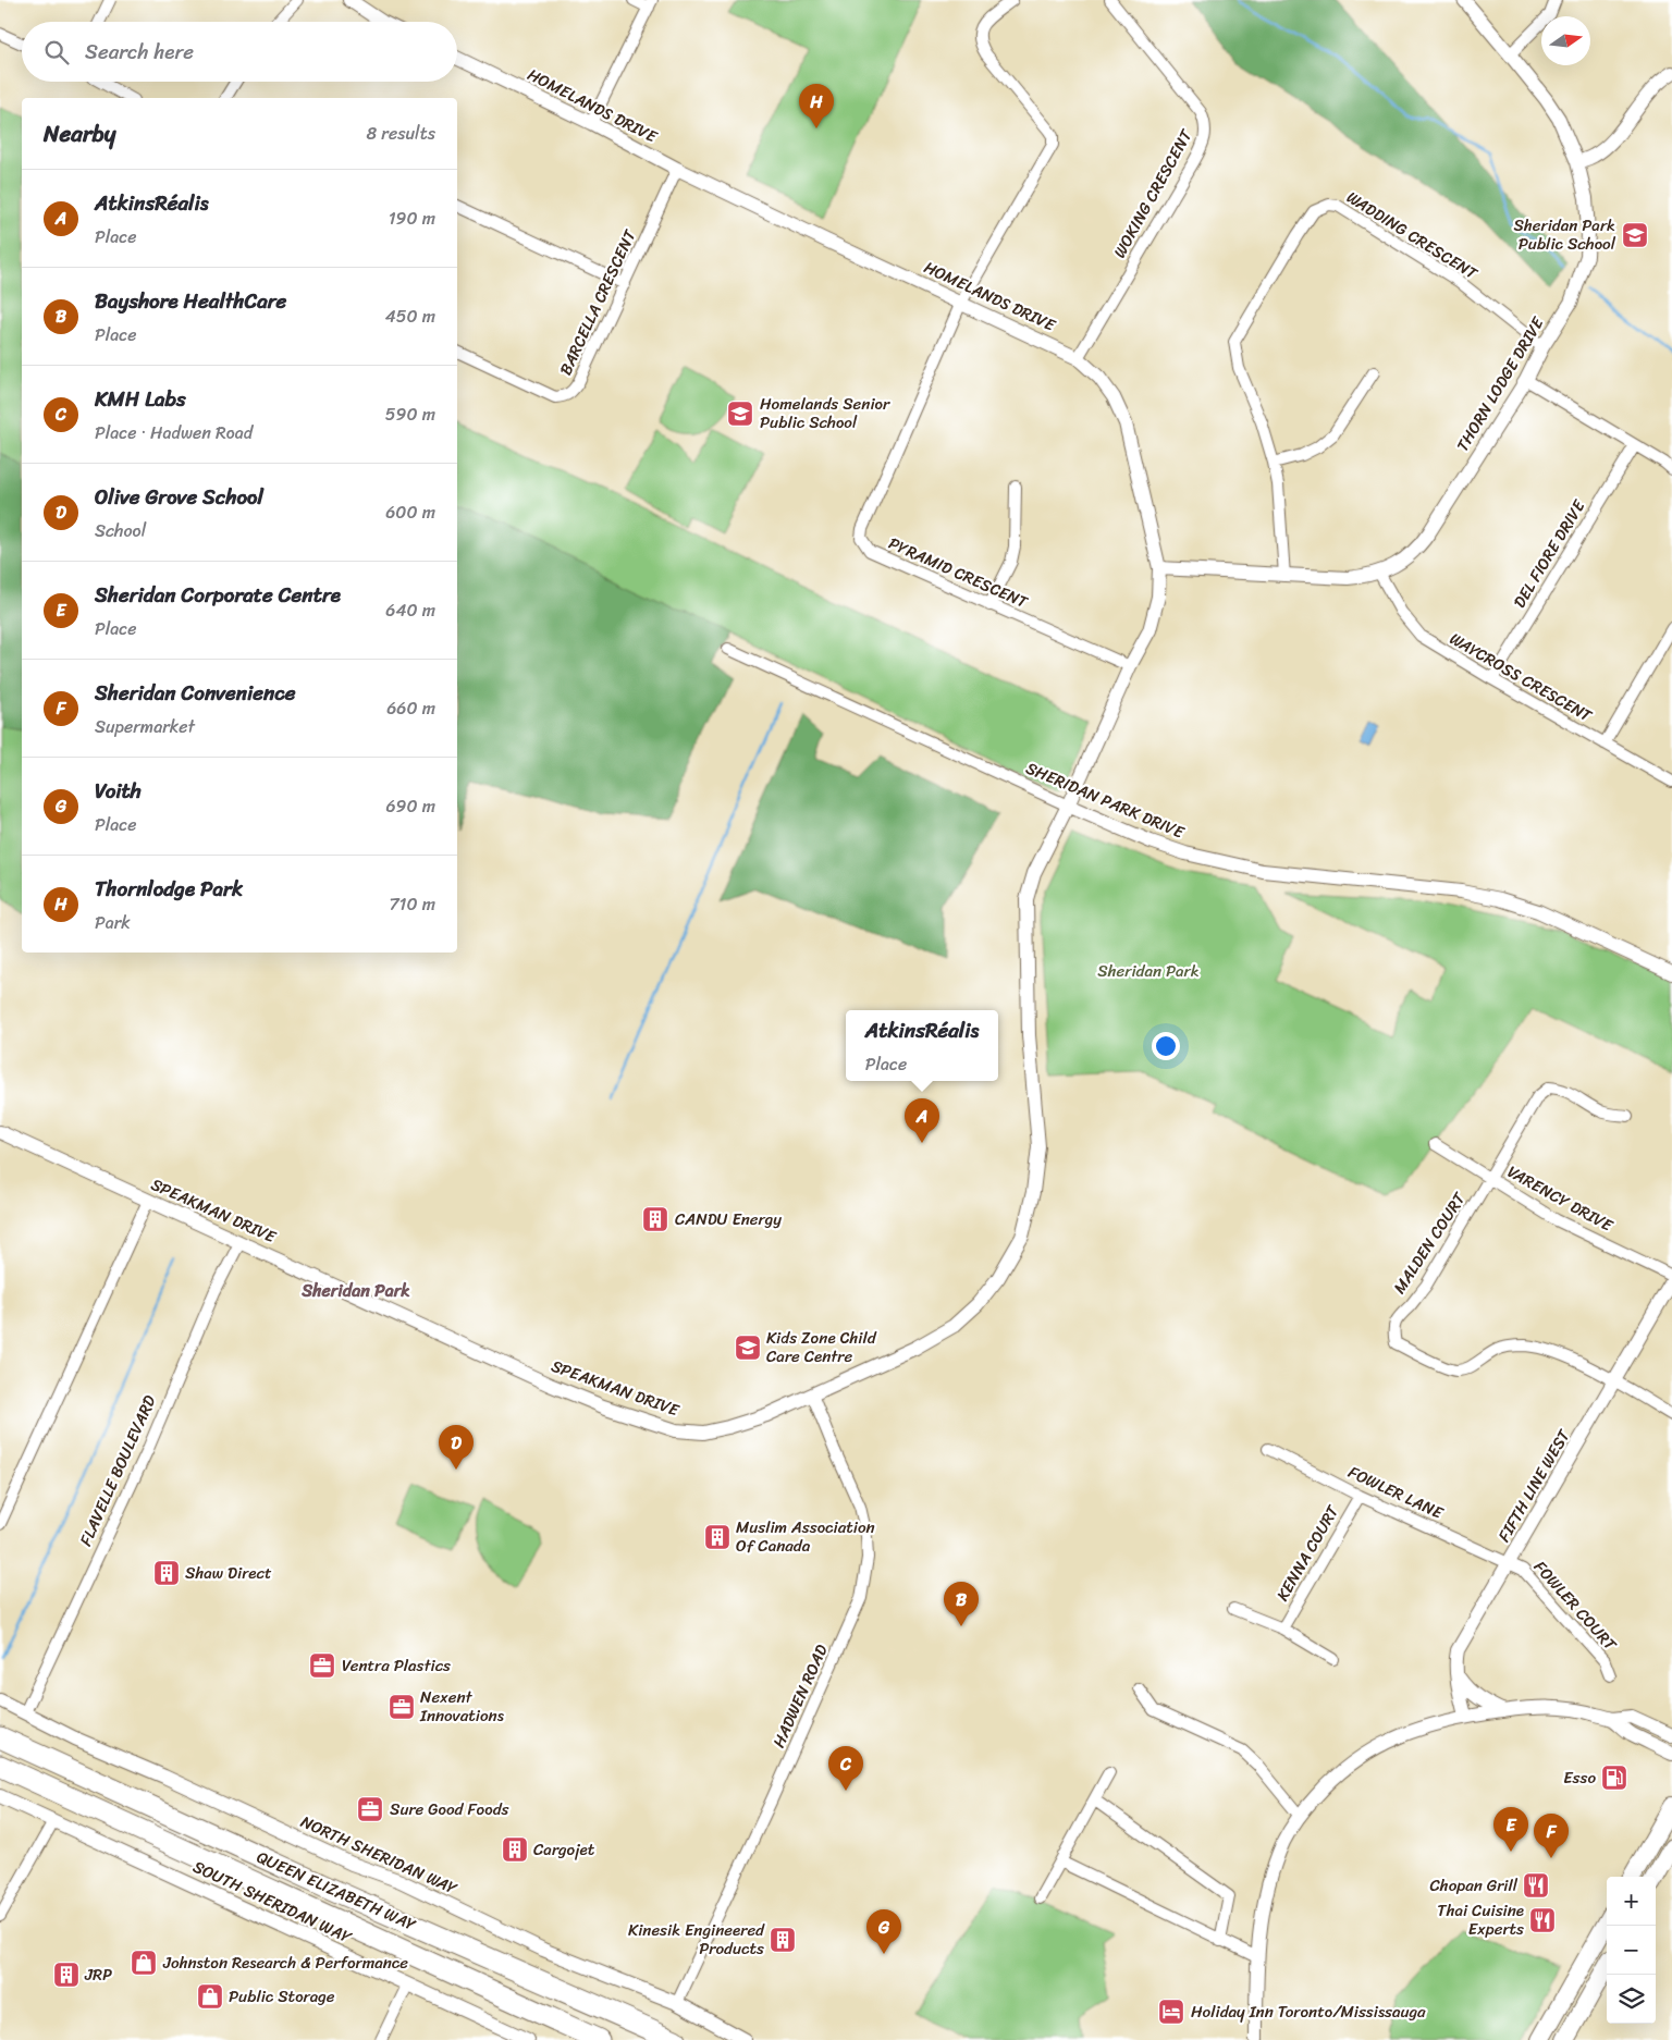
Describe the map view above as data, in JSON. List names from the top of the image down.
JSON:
{
  "streets": {
    "highway": ["QUEEN ELIZABETH WAY"],
    "street": [
      "HOMELANDS DRIVE",
      "WOKING CRESCENT",
      "WADDING CRESCENT",
      "BARCELLA CRESCENT",
      "THORN LODGE DRIVE",
      "DEL FIORE DRIVE",
      "PYRAMID CRESCENT",
      "WAYCROSS CRESCENT",
      "SHERIDAN PARK DRIVE",
      "VARENCY DRIVE",
      "SPEAKMAN DRIVE",
      "MALDEN COURT",
      "FLAVELLE BOULEVARD",
      "FIFTH LINE WEST",
      "FOWLER LANE",
      "KENNA COURT",
      "FOWLER COURT",
      "HADWEN ROAD",
      "NORTH SHERIDAN WAY",
      "SOUTH SHERIDAN WAY"
    ]
  },
  "crossings": [
    ["HOMELANDS DRIVE", "WOKING CRESCENT"],
    ["HOMELANDS DRIVE", "BARCELLA CRESCENT"],
    ["HOMELANDS DRIVE", "THORN LODGE DRIVE"],
    ["HOMELANDS DRIVE", "PYRAMID CRESCENT"],
    ["HOMELANDS DRIVE", "SHERIDAN PARK DRIVE"],
    ["HOMELANDS DRIVE", "SPEAKMAN DRIVE"],
    ["WADDING CRESCENT", "THORN LODGE DRIVE"],
    ["THORN LODGE DRIVE", "WAYCROSS CRESCENT"],
    ["DEL FIORE DRIVE", "WAYCROSS CRESCENT"],
    ["SHERIDAN PARK DRIVE", "SPEAKMAN DRIVE"],
    ["VARENCY DRIVE", "MALDEN COURT"],
    ["SPEAKMAN DRIVE", "FLAVELLE BOULEVARD"],
    ["SPEAKMAN DRIVE", "HADWEN ROAD"],
    ["MALDEN COURT", "FIFTH LINE WEST"],
    ["FLAVELLE BOULEVARD", "NORTH SHERIDAN WAY"],
    ["FIFTH LINE WEST", "FOWLER LANE"],
    ["FIFTH LINE WEST", "FOWLER COURT"],
    ["FOWLER LANE", "KENNA COURT"],
    ["FOWLER LANE", "FOWLER COURT"],
    ["HADWEN ROAD", "NORTH SHERIDAN WAY"]
  ],
  "districts": ["Sheridan Park"],
  "parks": ["Sheridan Park"],
  "places": {
    "school or university": ["Sheridan Park Public School", "Homelands Senior Public School", "Kids Zone Child Care Centre"],
    "building": [
      "CANDU Energy",
      "Muslim Association Of Canada",
      "Shaw Direct",
      "Cargojet",
      "Kinesik Engineered Products",
      "JRP"
    ],
    "office": ["Ventra Plastics", "Nexent Innovations", "Sure Good Foods"],
    "fuel station": ["Esso"],
    "restaurant": ["Chopan Grill", "Thai Cuisine Experts"],
    "shop": ["Johnston Research & Performance", "Public Storage"],
    "hotel": ["Holiday Inn Toronto/Mississauga"]
  },
  "north": "right",
  "page": {
    "search": "Search here",
    "pins": [
      "H",
      "A",
      "D",
      "B",
      "C",
      "E",
      "F",
      "G"
    ],
    "heading": ["Nearby", "8 results"],
    "list": [
      {
        "mark": "A",
        "name": "AtkinsRéalis",
        "note": "Place",
        "value": "190 m"
      },
      {
        "mark": "B",
        "name": "Bayshore HealthCare",
        "note": "Place",
        "value": "450 m"
      },
      {
        "mark": "C",
        "name": "KMH Labs",
        "note": "Place · Hadwen Road",
        "value": "590 m"
      },
      {
        "mark": "D",
        "name": "Olive Grove School",
        "note": "School",
        "value": "600 m"
      },
      {
        "mark": "E",
        "name": "Sheridan Corporate Centre",
        "note": "Place",
        "value": "640 m"
      },
      {
        "mark": "F",
        "name": "Sheridan Convenience",
        "note": "Supermarket",
        "value": "660 m"
      },
      {
        "mark": "G",
        "name": "Voith",
        "note": "Place",
        "value": "690 m"
      },
      {
        "mark": "H",
        "name": "Thornlodge Park",
        "note": "Park",
        "value": "710 m"
      }
    ],
    "popup": ["AtkinsRéalis", "Place"],
    "map_buttons": ["+", "−"]
  }
}
